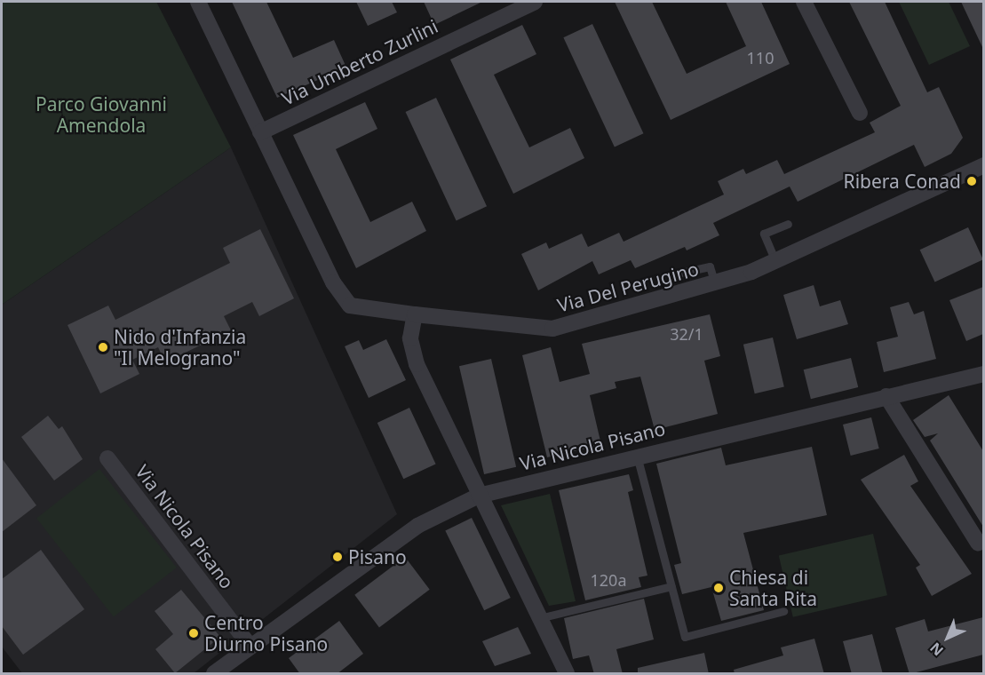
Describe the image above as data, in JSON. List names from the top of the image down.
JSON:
{
  "streets": {
    "street": ["Via Umberto Zurlini", "Via Del Perugino", "Via Nicola Pisano"]
  },
  "parks": ["Parco Giovanni Amendola"],
  "places": [
    "Ribera Conad",
    "Nido d'Infanzia \"Il Melograno\"",
    "Pisano",
    "Chiesa di Santa Rita",
    "Centro Diurno Pisano"
  ],
  "house_numbers": ["110", "32/1", "120a"],
  "north": "bottom left"
}
